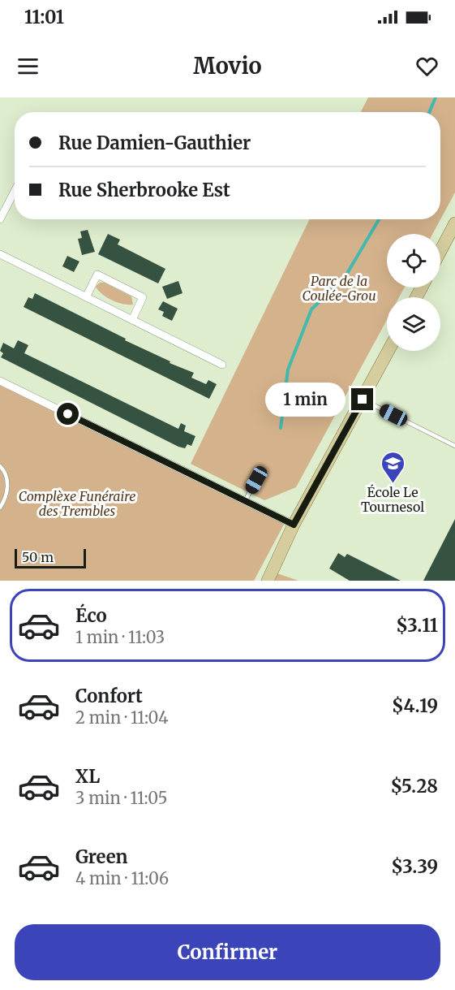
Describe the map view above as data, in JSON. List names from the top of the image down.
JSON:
{
  "parks": ["Parc de la Coulée-Grou", "Complèxe Funéraire des Trembles"],
  "places": {
    "school or university": ["École Le Tournesol"]
  },
  "scale_bar": "50 m",
  "page": {
    "status": "11:01",
    "header": "Movio",
    "banner": ["Rue Damien-Gauthier", "Rue Sherbrooke Est"],
    "bubble": "1 min",
    "scale": "50 m",
    "list": [
      {
        "name": "Éco",
        "note": "1 min · 11:03",
        "value": "$3.11"
      },
      {
        "name": "Confort",
        "note": "2 min · 11:04",
        "value": "$4.19"
      },
      {
        "name": "XL",
        "note": "3 min · 11:05",
        "value": "$5.28"
      },
      {
        "name": "Green",
        "note": "4 min · 11:06",
        "value": "$3.39"
      }
    ],
    "buttons": "Confirmer"
  }
}
